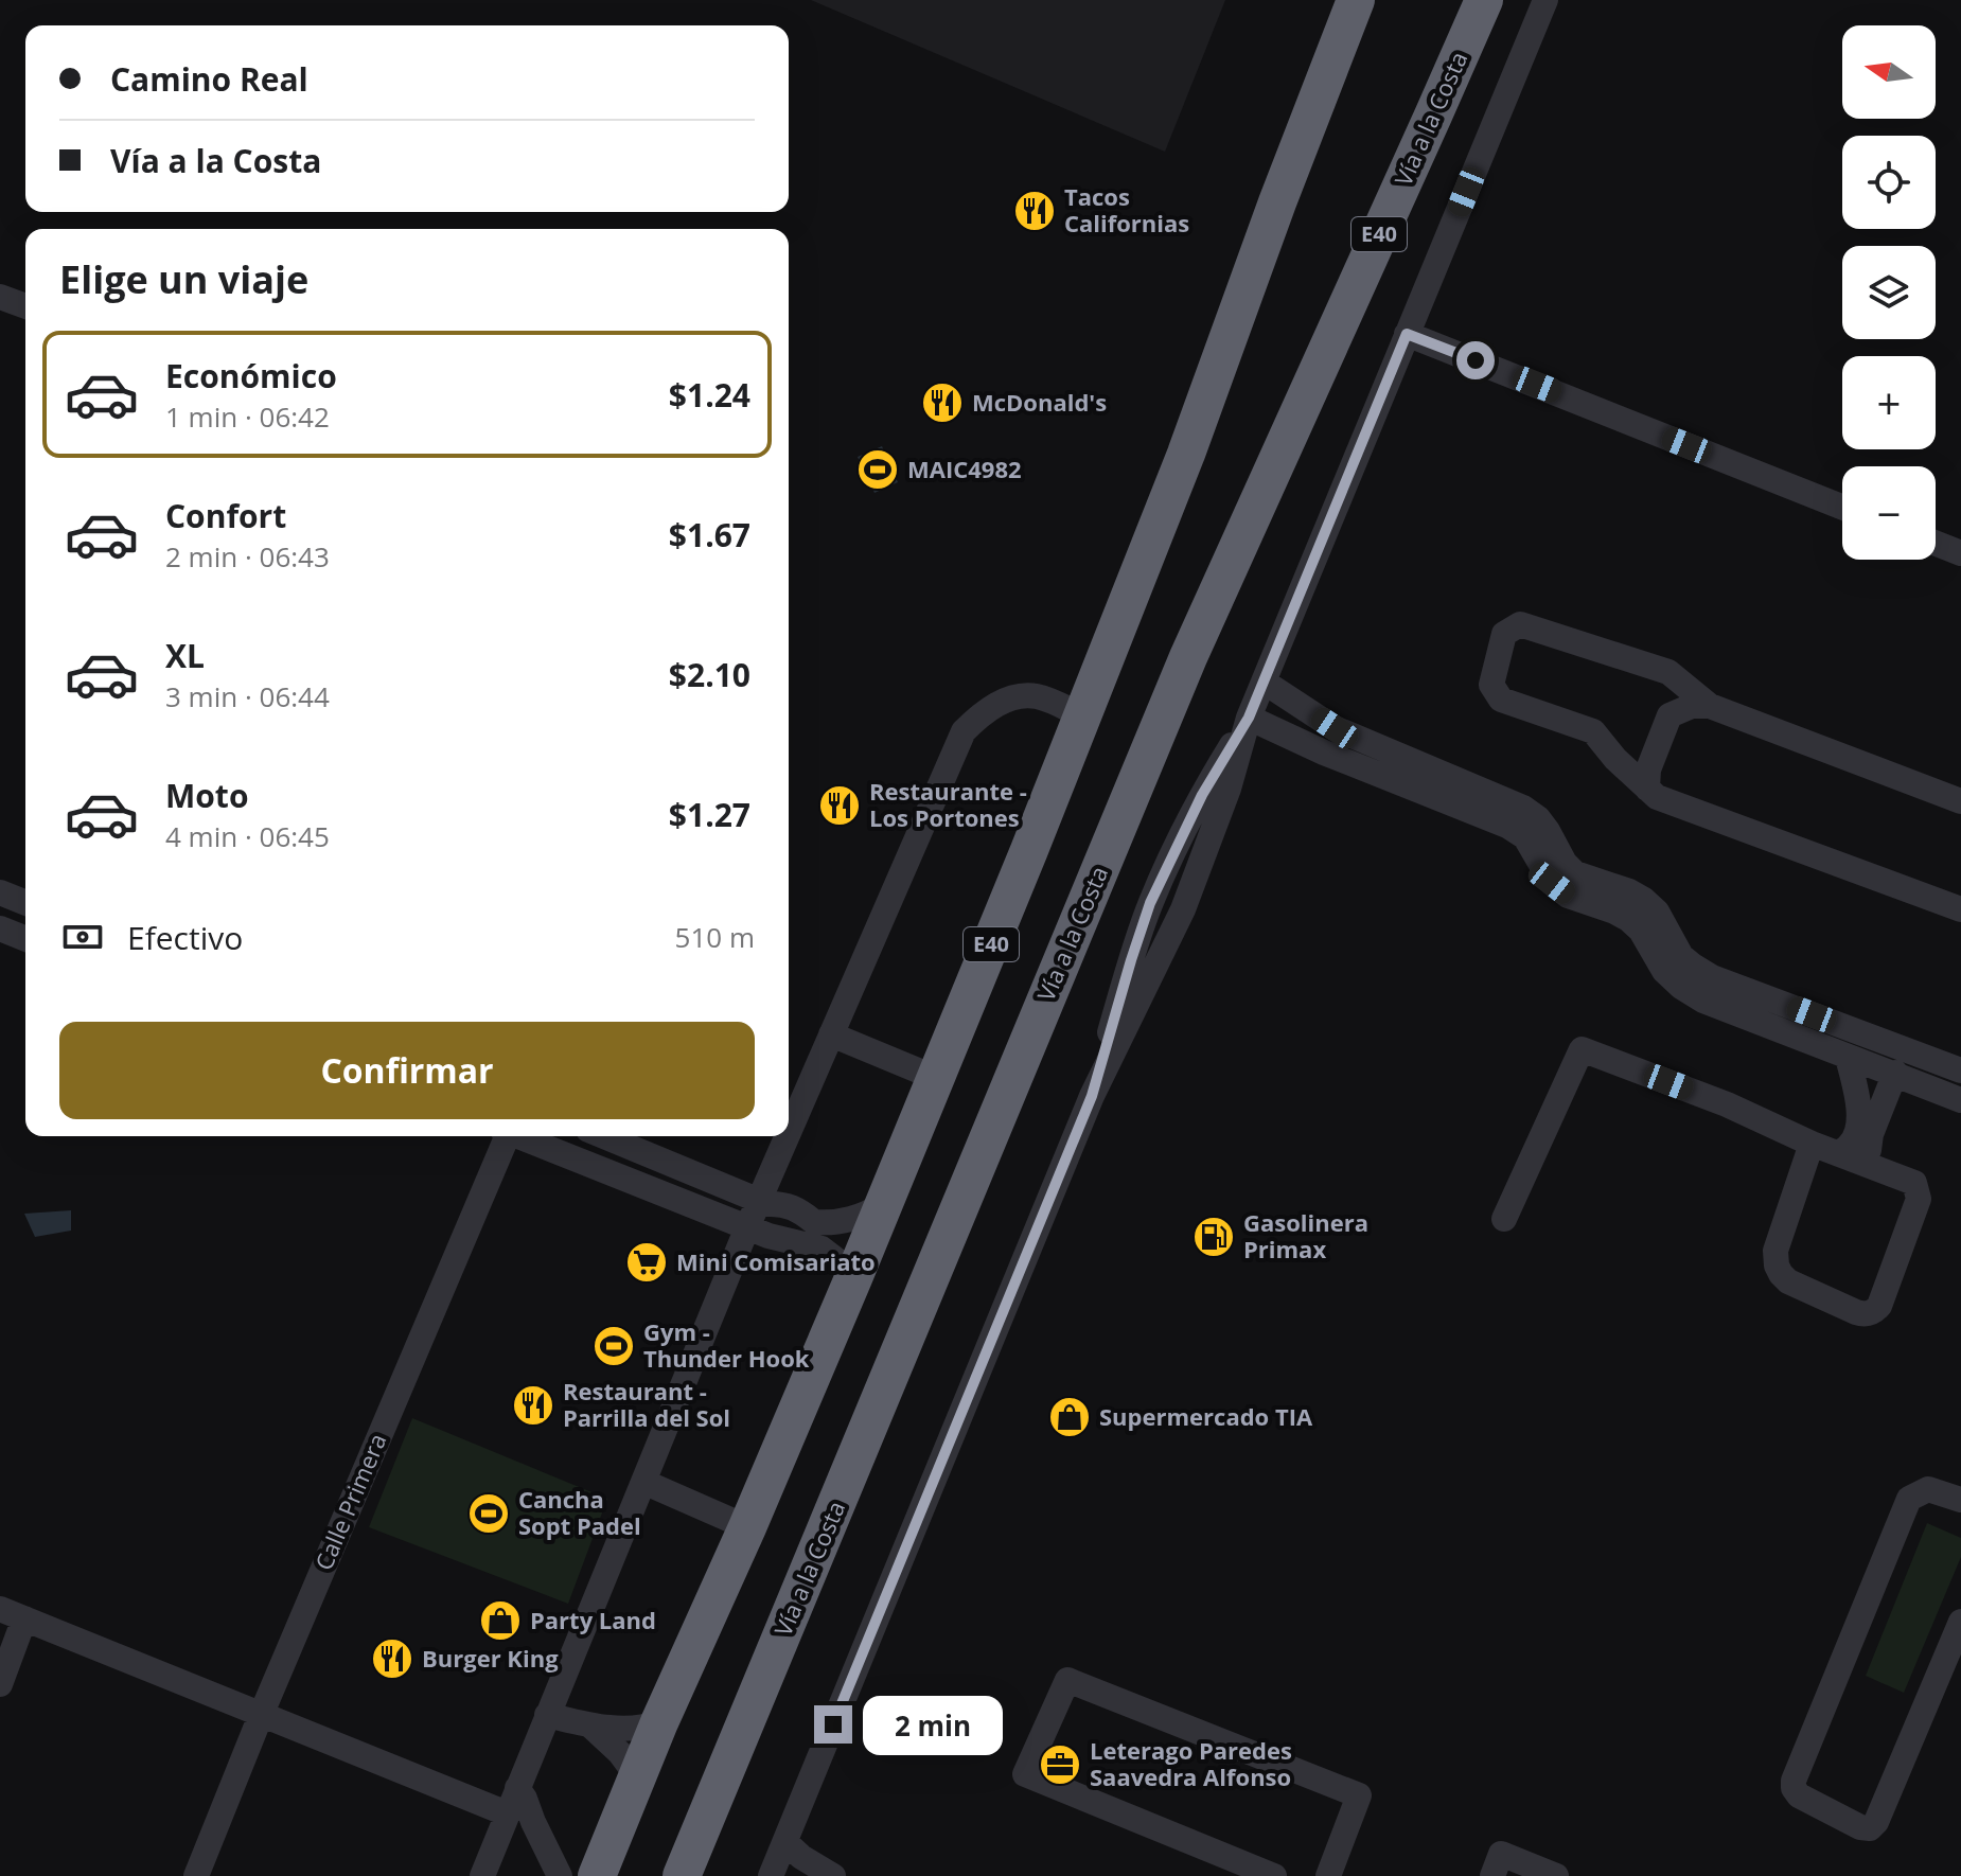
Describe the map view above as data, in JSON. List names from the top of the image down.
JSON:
{
  "streets": {
    "highway": ["Vía a la Costa", "E40"],
    "street": ["Calle Primera"]
  },
  "places": {
    "restaurant": [
      "Tacos Californias",
      "McDonald's",
      "Restaurante - Los Portones",
      "Restaurant - Parrilla del Sol",
      "Burger King"
    ],
    "sports": ["MAIC4982", "Gym - Thunder Hook", "Cancha Sopt Padel"],
    "fuel station": ["Gasolinera Primax"],
    "supermarket": ["Mini Comisariato"],
    "shop": ["Supermercado TIA", "Party Land"],
    "office": ["Leterago Paredes Saavedra Alfonso"]
  },
  "north": "left",
  "page": {
    "map_buttons": ["+", "−"],
    "banner": ["Camino Real", "Vía a la Costa"],
    "heading": "Elige un viaje",
    "list": [
      {
        "name": "Económico",
        "note": "1 min · 06:42",
        "value": "$1.24"
      },
      {
        "name": "Confort",
        "note": "2 min · 06:43",
        "value": "$1.67"
      },
      {
        "name": "XL",
        "note": "3 min · 06:44",
        "value": "$2.10"
      },
      {
        "name": "Moto",
        "note": "4 min · 06:45",
        "value": "$1.27"
      }
    ],
    "pay": ["Efectivo", "510 m"],
    "buttons": "Confirmar",
    "bubble": "2 min"
  }
}
